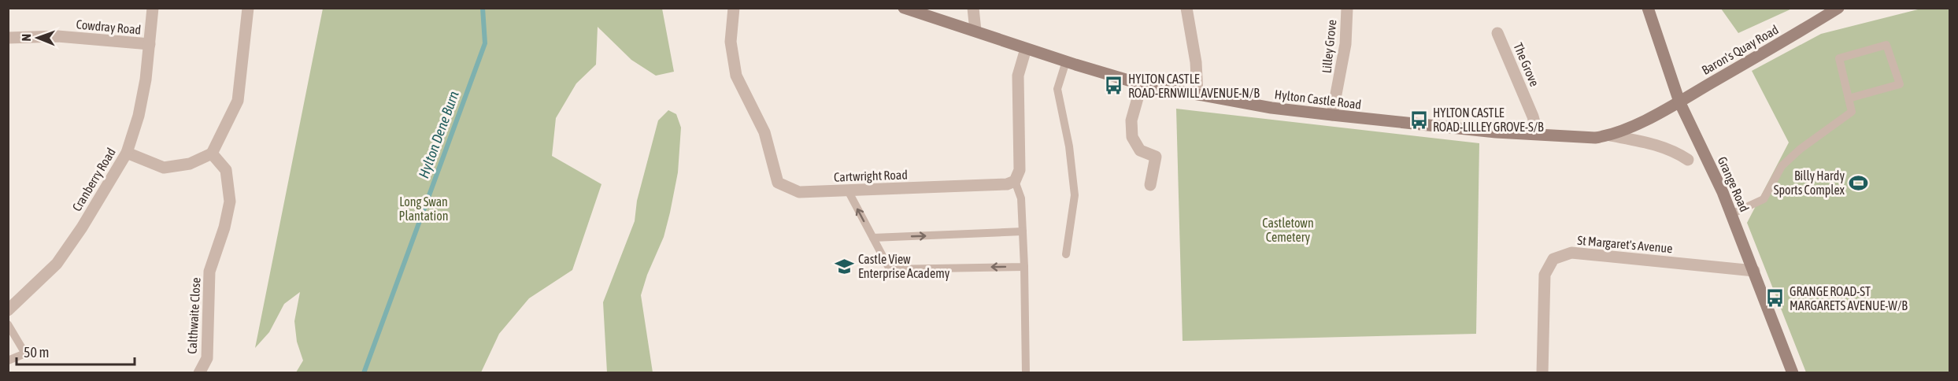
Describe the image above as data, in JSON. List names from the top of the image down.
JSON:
{
  "streets": {
    "street": [
      "Cowdray Road",
      "Lilley Grove",
      "Baron's Quay Road",
      "The Grove",
      "Hylton Castle Road",
      "Cartwright Road",
      "Cranberry Road",
      "Grange Road",
      "St Margaret's Avenue",
      "Calthwaite Close"
    ]
  },
  "crossings": [
    ["Cowdray Road", "Cranberry Road"],
    ["Lilley Grove", "Hylton Castle Road"],
    ["Baron's Quay Road", "Hylton Castle Road"],
    ["Baron's Quay Road", "Grange Road"],
    ["The Grove", "Hylton Castle Road"],
    ["Hylton Castle Road", "Grange Road"],
    ["Grange Road", "St Margaret's Avenue"]
  ],
  "water": ["Hylton Dene Burn"],
  "parks": ["Long Swan Plantation", "Castletown Cemetery"],
  "places": {
    "bus stop": ["HYLTON CASTLE ROAD-ERNWILL AVENUE-N/B", "HYLTON CASTLE ROAD-LILLEY GROVE-S/B", "GRANGE ROAD-ST MARGARETS AVENUE-W/B"],
    "sports": ["Billy Hardy Sports Complex"],
    "school or university": ["Castle View Enterprise Academy"]
  },
  "scale_bar": "50 m",
  "north": "left"
}
